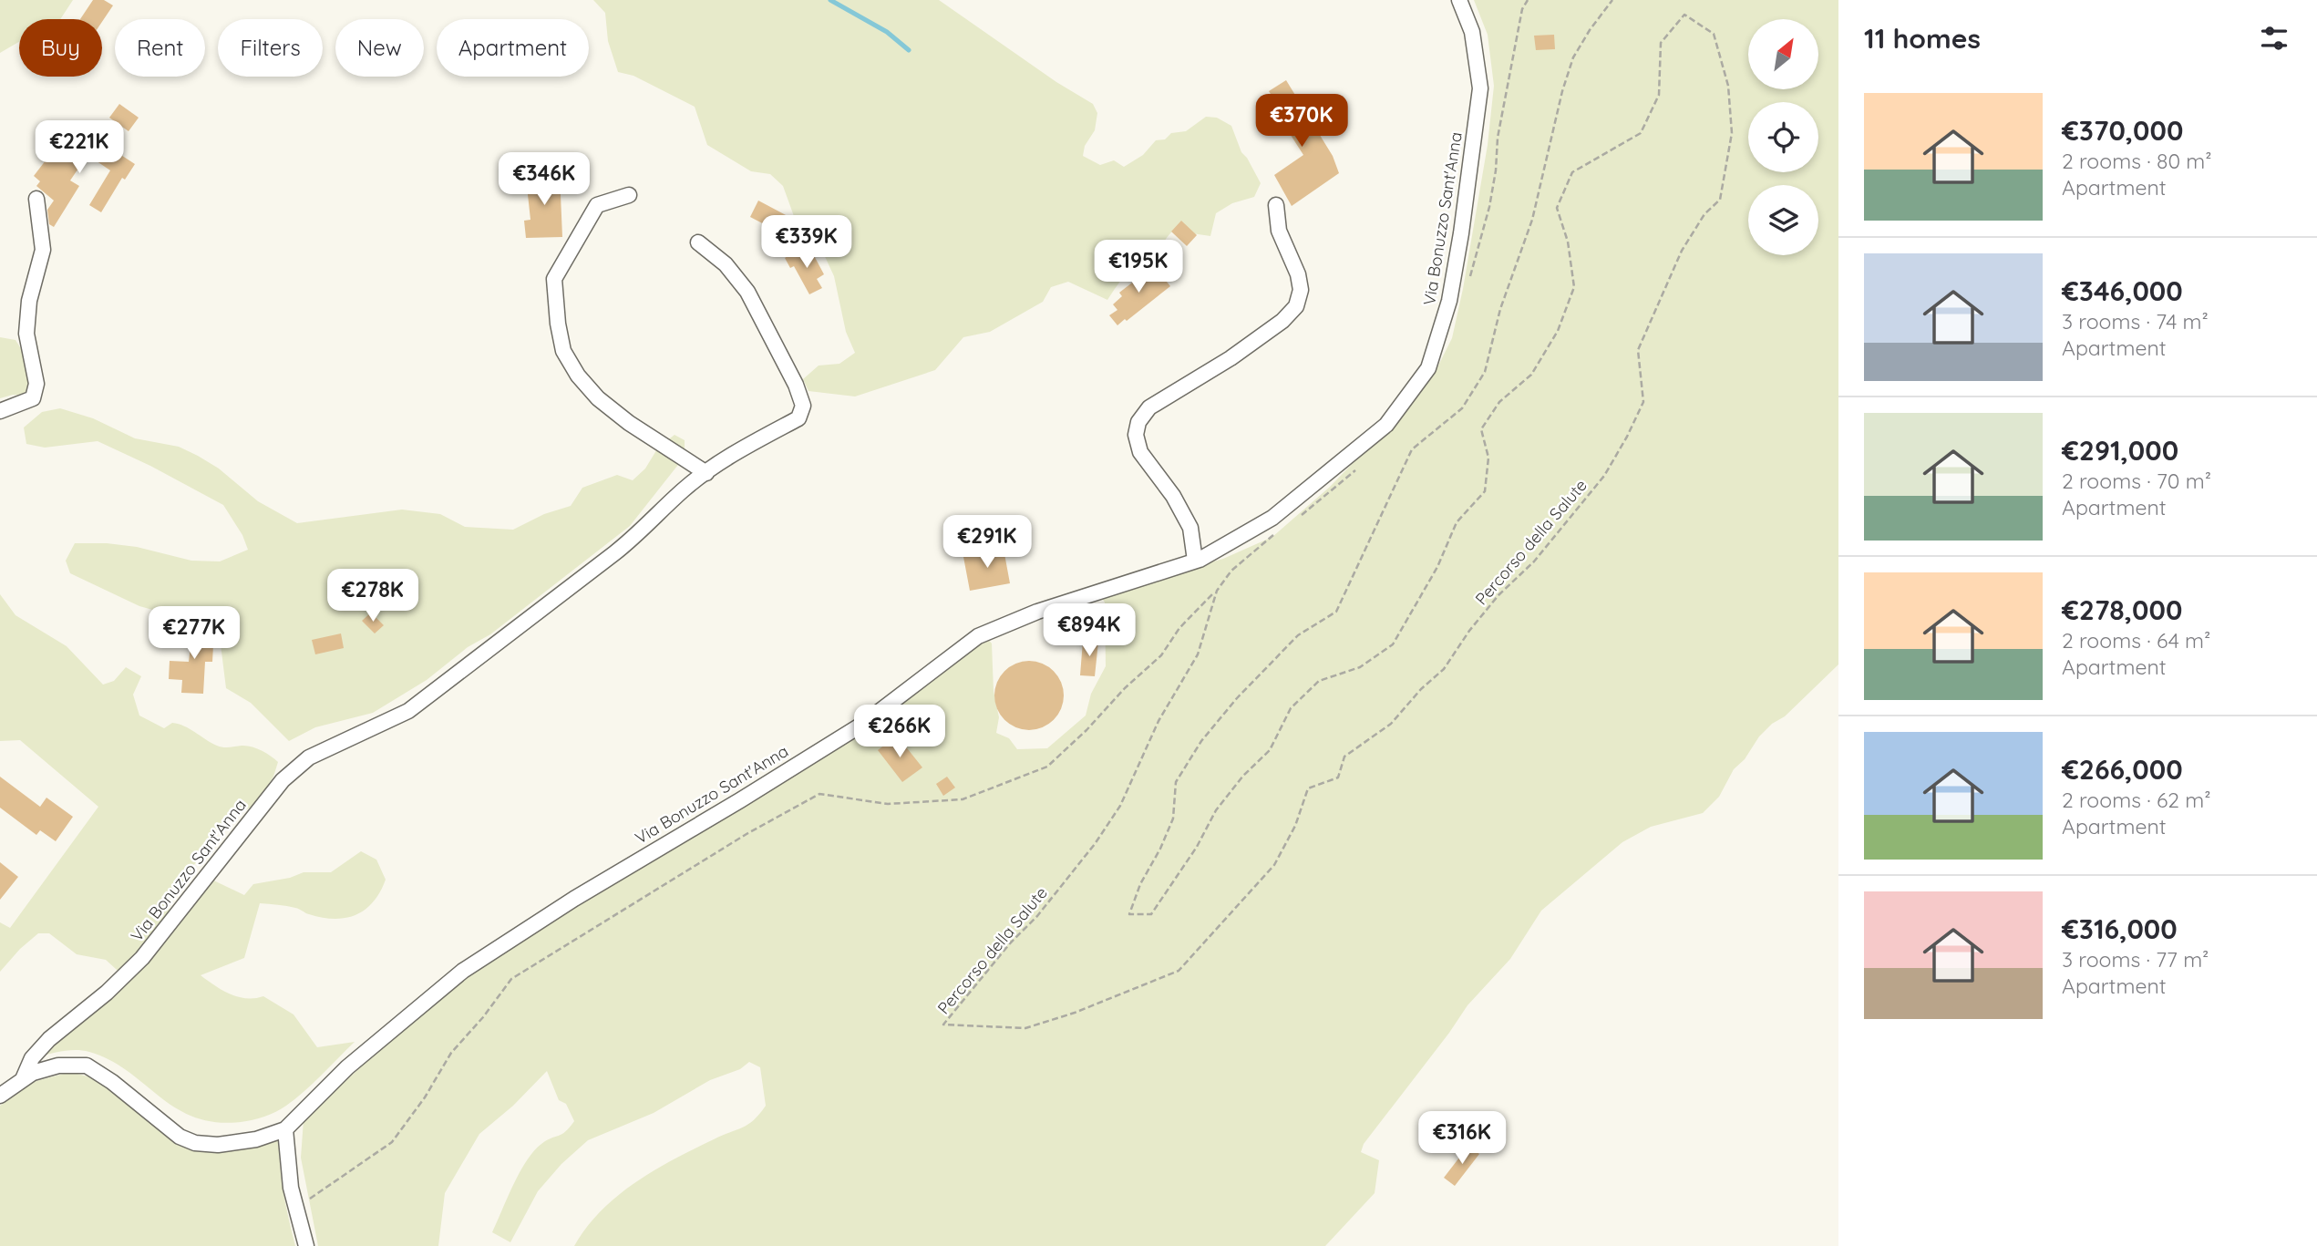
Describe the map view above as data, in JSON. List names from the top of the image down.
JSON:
{
  "streets": {
    "street": ["Via Bonuzzo Sant'Anna"],
    "path": ["Percorso della Salute"]
  },
  "north": "top right",
  "page": {
    "heading": "11 homes",
    "chip": [
      "Buy",
      "Rent",
      "Filters",
      "New",
      "Apartment"
    ],
    "list": [
      {
        "name": "€370,000",
        "note": "2 rooms · 80 m² · Apartment"
      },
      {
        "name": "€346,000",
        "note": "3 rooms · 74 m² · Apartment"
      },
      {
        "name": "€291,000",
        "note": "2 rooms · 70 m² · Apartment"
      },
      {
        "name": "€278,000",
        "note": "2 rooms · 64 m² · Apartment"
      },
      {
        "name": "€266,000",
        "note": "2 rooms · 62 m² · Apartment"
      },
      {
        "name": "€316,000",
        "note": "3 rooms · 77 m² · Apartment"
      }
    ],
    "price": [
      "€370K",
      "€221K",
      "€346K",
      "€339K",
      "€195K",
      "€291K",
      "€278K",
      "€894K",
      "€277K",
      "€266K",
      "€316K"
    ]
  }
}
